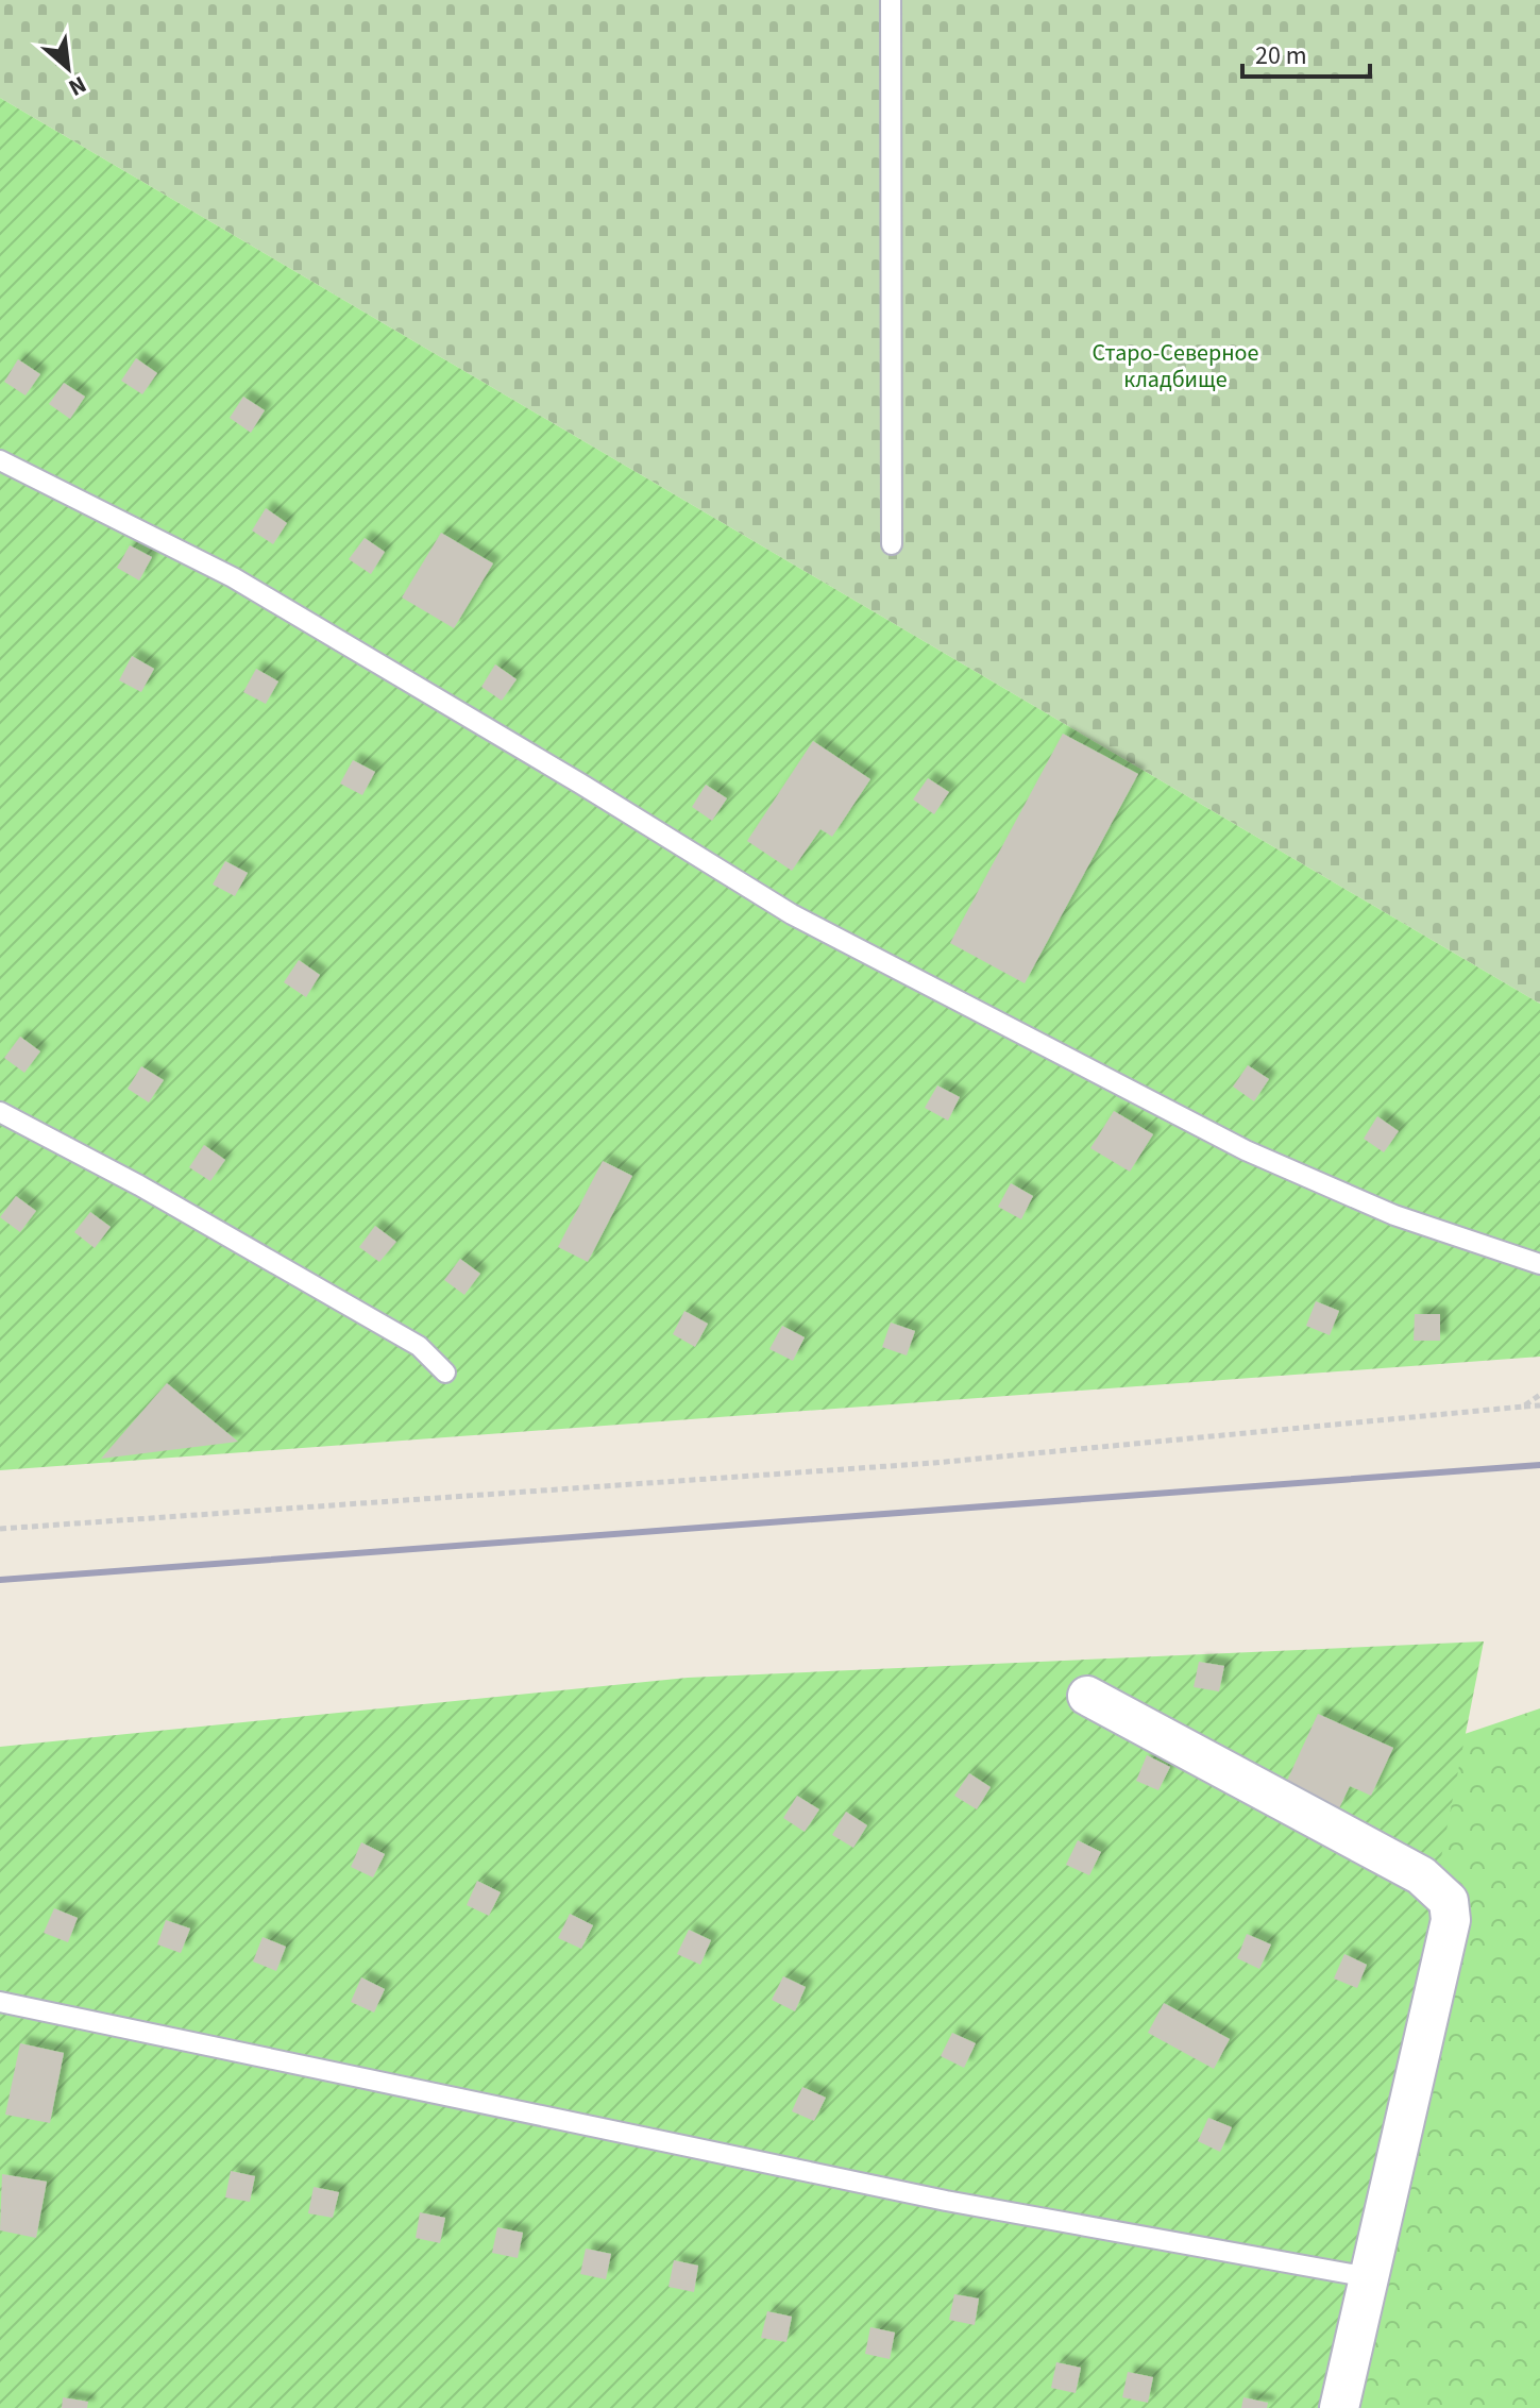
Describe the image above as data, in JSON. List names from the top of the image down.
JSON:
{
  "parks": ["Старо-Северное кладбище"],
  "scale_bar": "20 m",
  "north": "bottom right"
}
